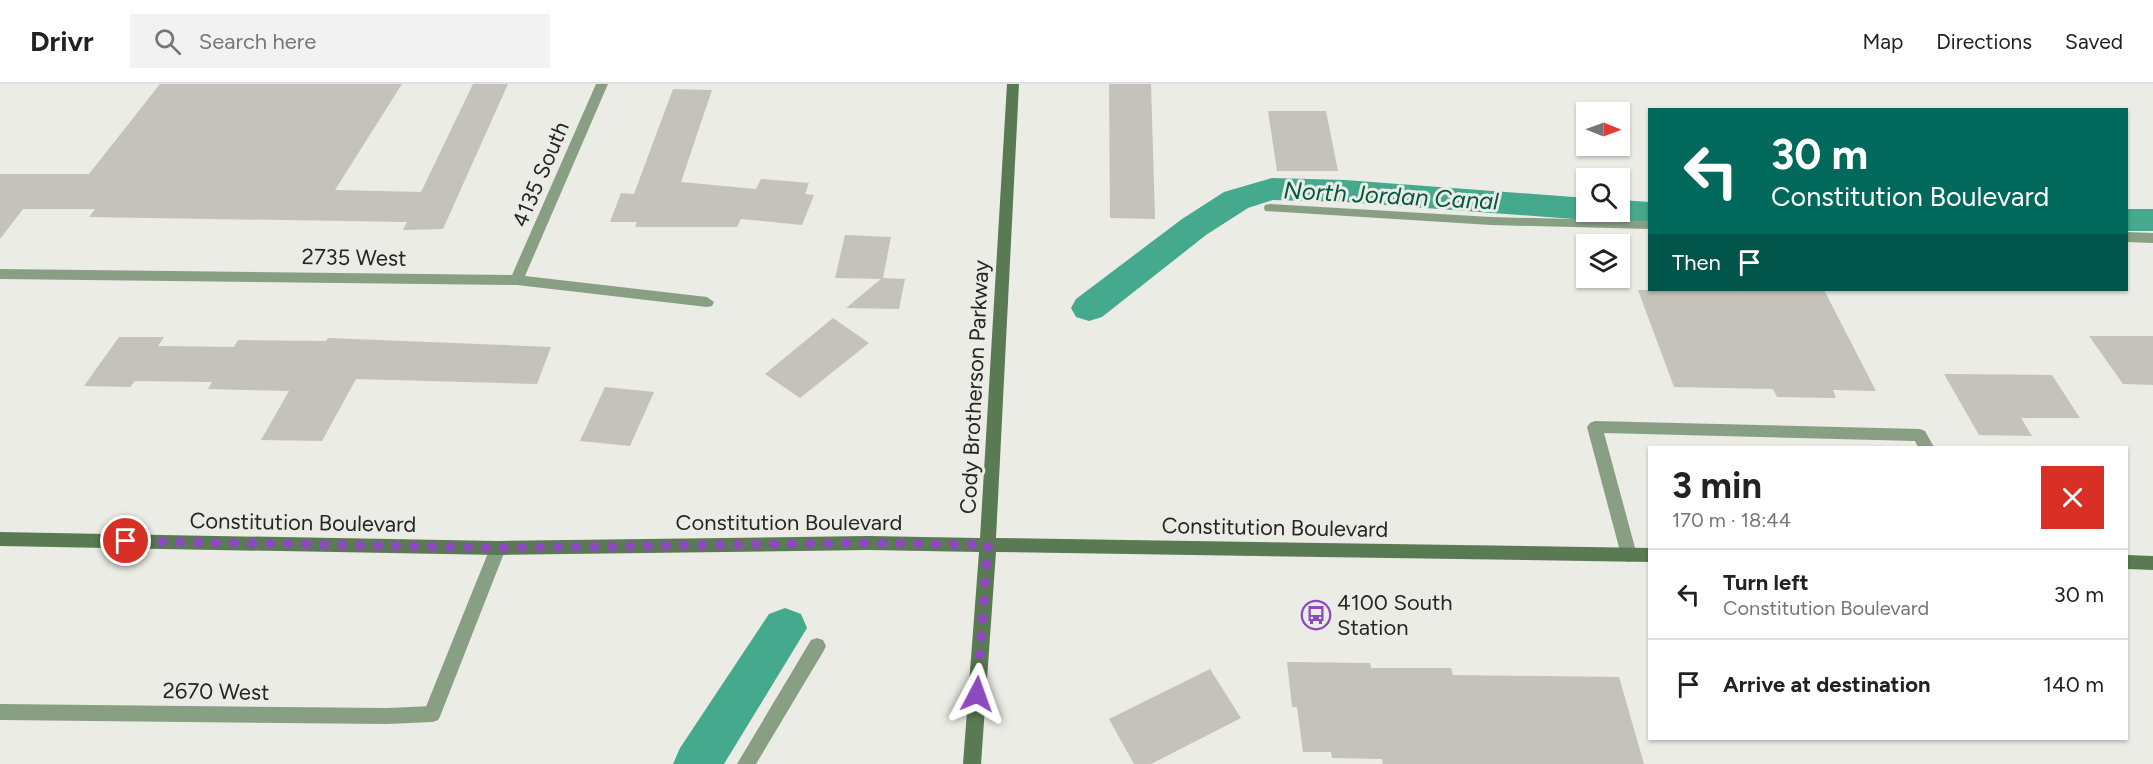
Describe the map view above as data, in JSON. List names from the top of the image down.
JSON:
{
  "streets": {
    "main road": ["Cody Brotherson Parkway", "Constitution Boulevard"],
    "street": ["4135 South", "2735 West", "2670 West"]
  },
  "crossings": [
    ["4135 South", "2735 West"],
    ["Cody Brotherson Parkway", "Constitution Boulevard"],
    ["Constitution Boulevard", "2670 West"]
  ],
  "water": ["North Jordan Canal"],
  "places": {
    "bus stop": ["4100 South Station"]
  },
  "north": "right",
  "page": {
    "header": "Drivr",
    "search": "Search here",
    "nav": ["Map", "Directions", "Saved"],
    "turn": ["30 m", "Constitution Boulevard"],
    "then": "Then",
    "heading": ["3 min", "170 m · 18:44"],
    "list": [
      {
        "name": "Turn left",
        "note": "Constitution Boulevard",
        "value": "30 m"
      },
      {
        "name": "Arrive at destination",
        "value": "140 m"
      }
    ]
  }
}
